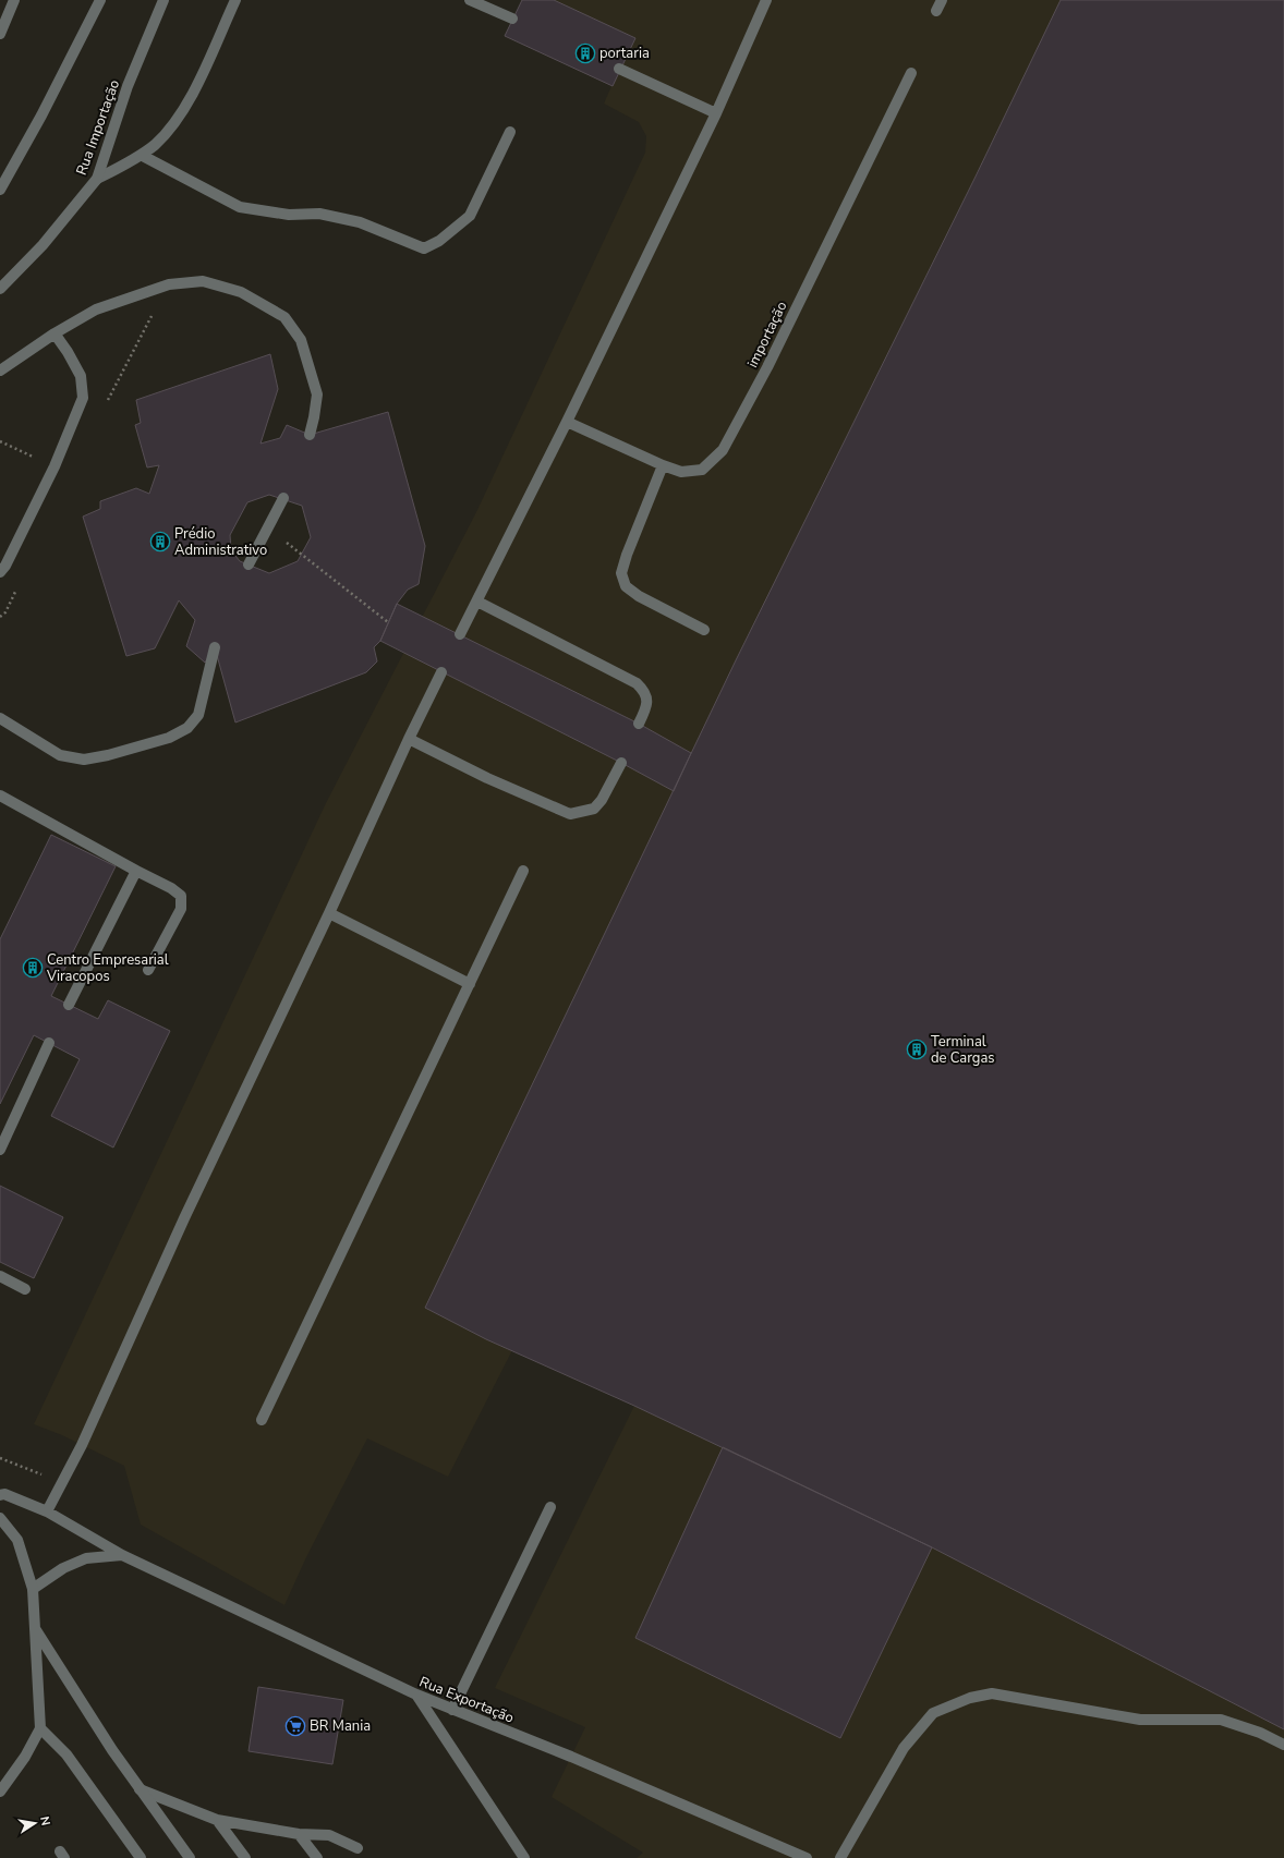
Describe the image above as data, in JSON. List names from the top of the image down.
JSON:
{
  "streets": {
    "street": ["Rua Importação", "importação", "Rua Exportação"]
  },
  "places": {
    "building": [
      "portaria",
      "Prédio Administrativo",
      "Centro Empresarial Viracopos",
      "Terminal de Cargas"
    ],
    "supermarket": ["BR Mania"]
  },
  "north": "right"
}
